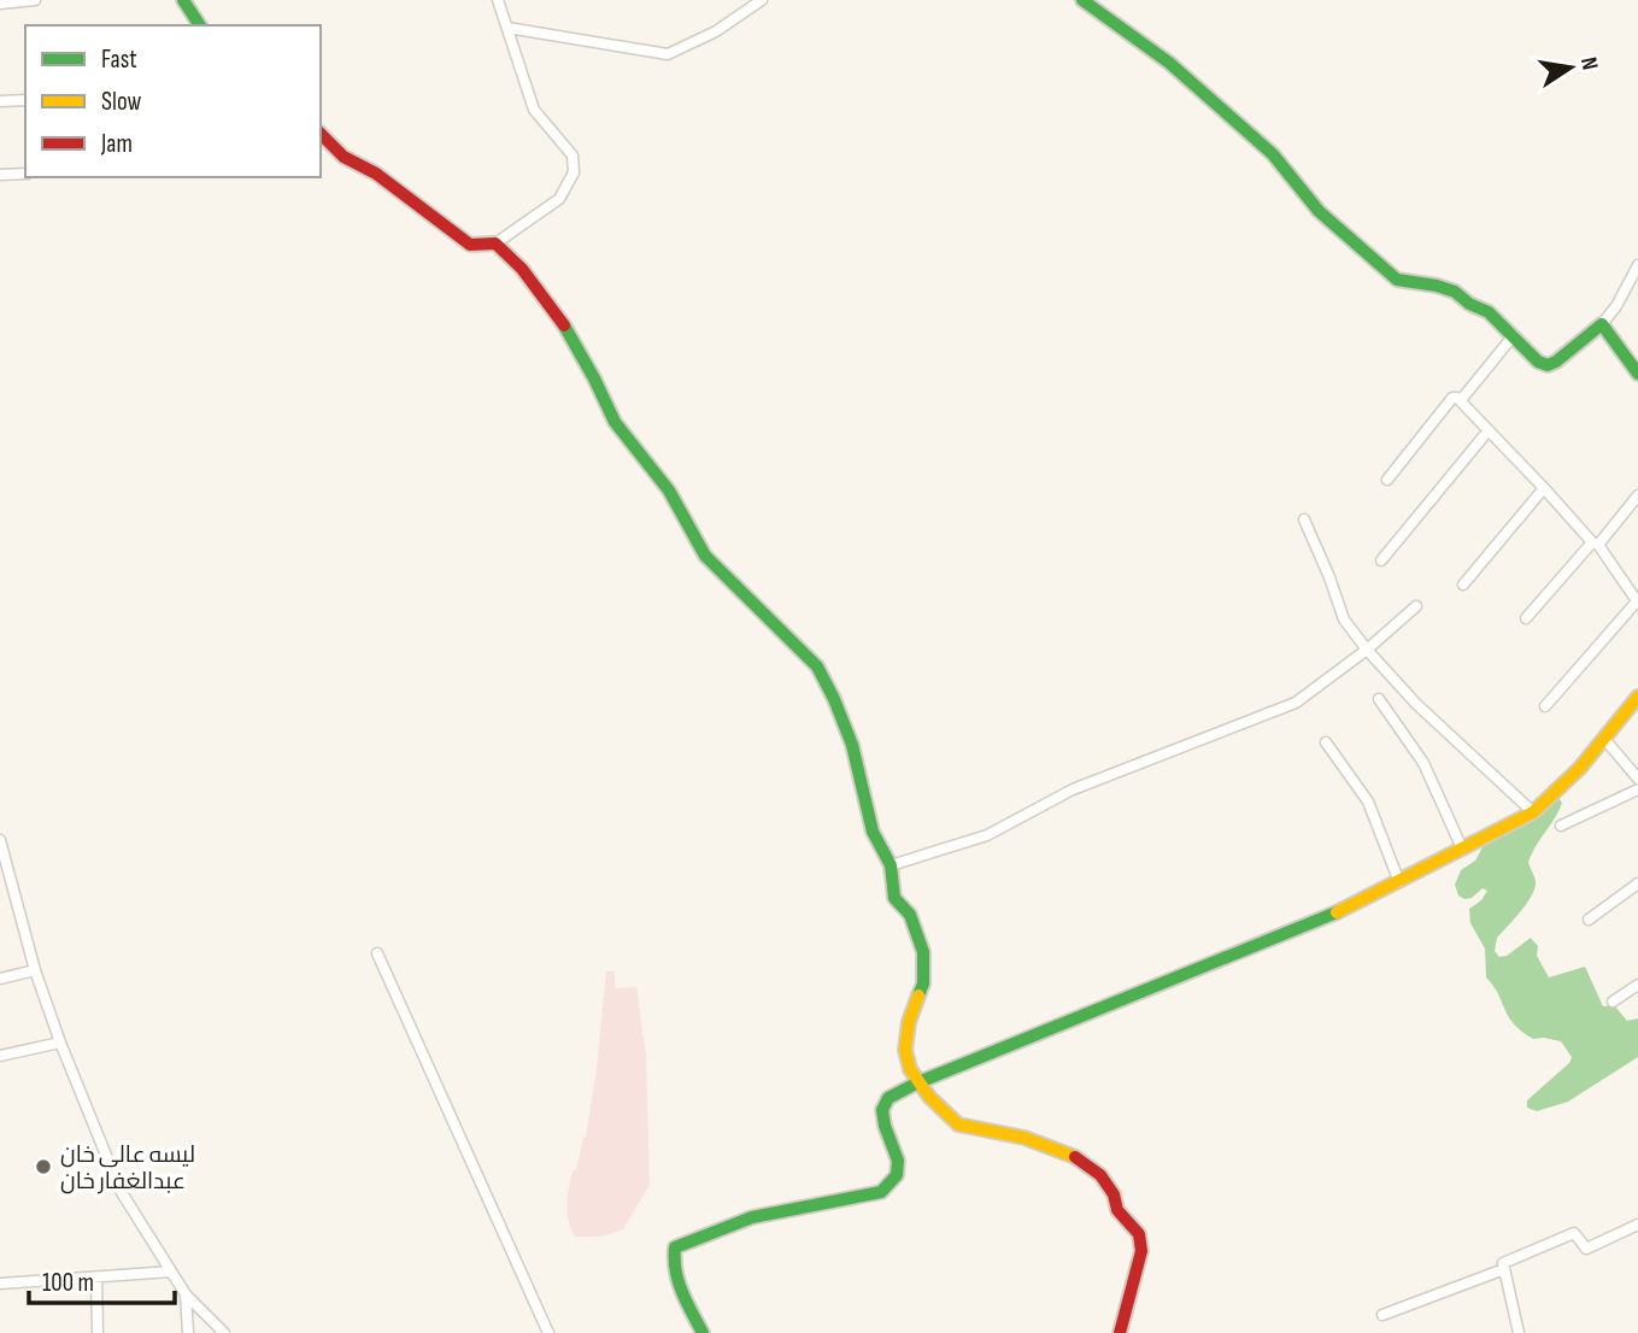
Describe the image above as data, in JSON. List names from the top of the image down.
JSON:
{
  "places": ["لیسه عالی خان عبدالغفار خان"],
  "legend": ["Fast", "Slow", "Jam"],
  "scale_bar": "100 m",
  "north": "right"
}
